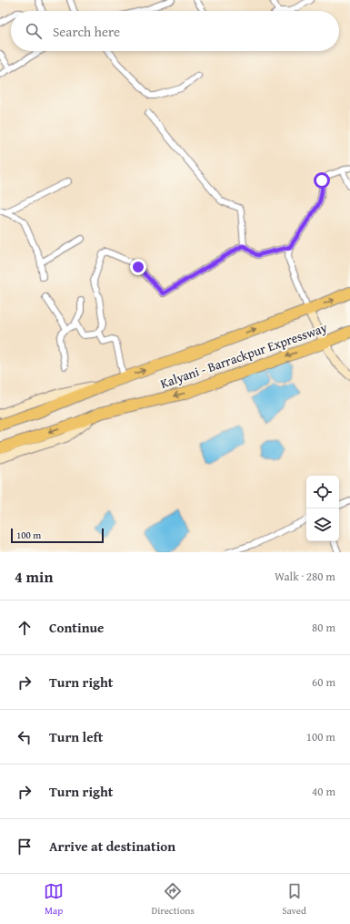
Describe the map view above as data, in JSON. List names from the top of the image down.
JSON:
{
  "streets": {
    "highway": ["Kalyani - Barrackpur Expressway"]
  },
  "scale_bar": "100 m",
  "page": {
    "search": "Search here",
    "scale": "100 m",
    "heading": ["4 min", "Walk · 280 m"],
    "list": [
      ["Continue", "80 m"],
      ["Turn right", "60 m"],
      ["Turn left", "100 m"],
      ["Turn right", "40 m"],
      "Arrive at destination"
    ],
    "nav": ["Map", "Directions", "Saved"]
  }
}
